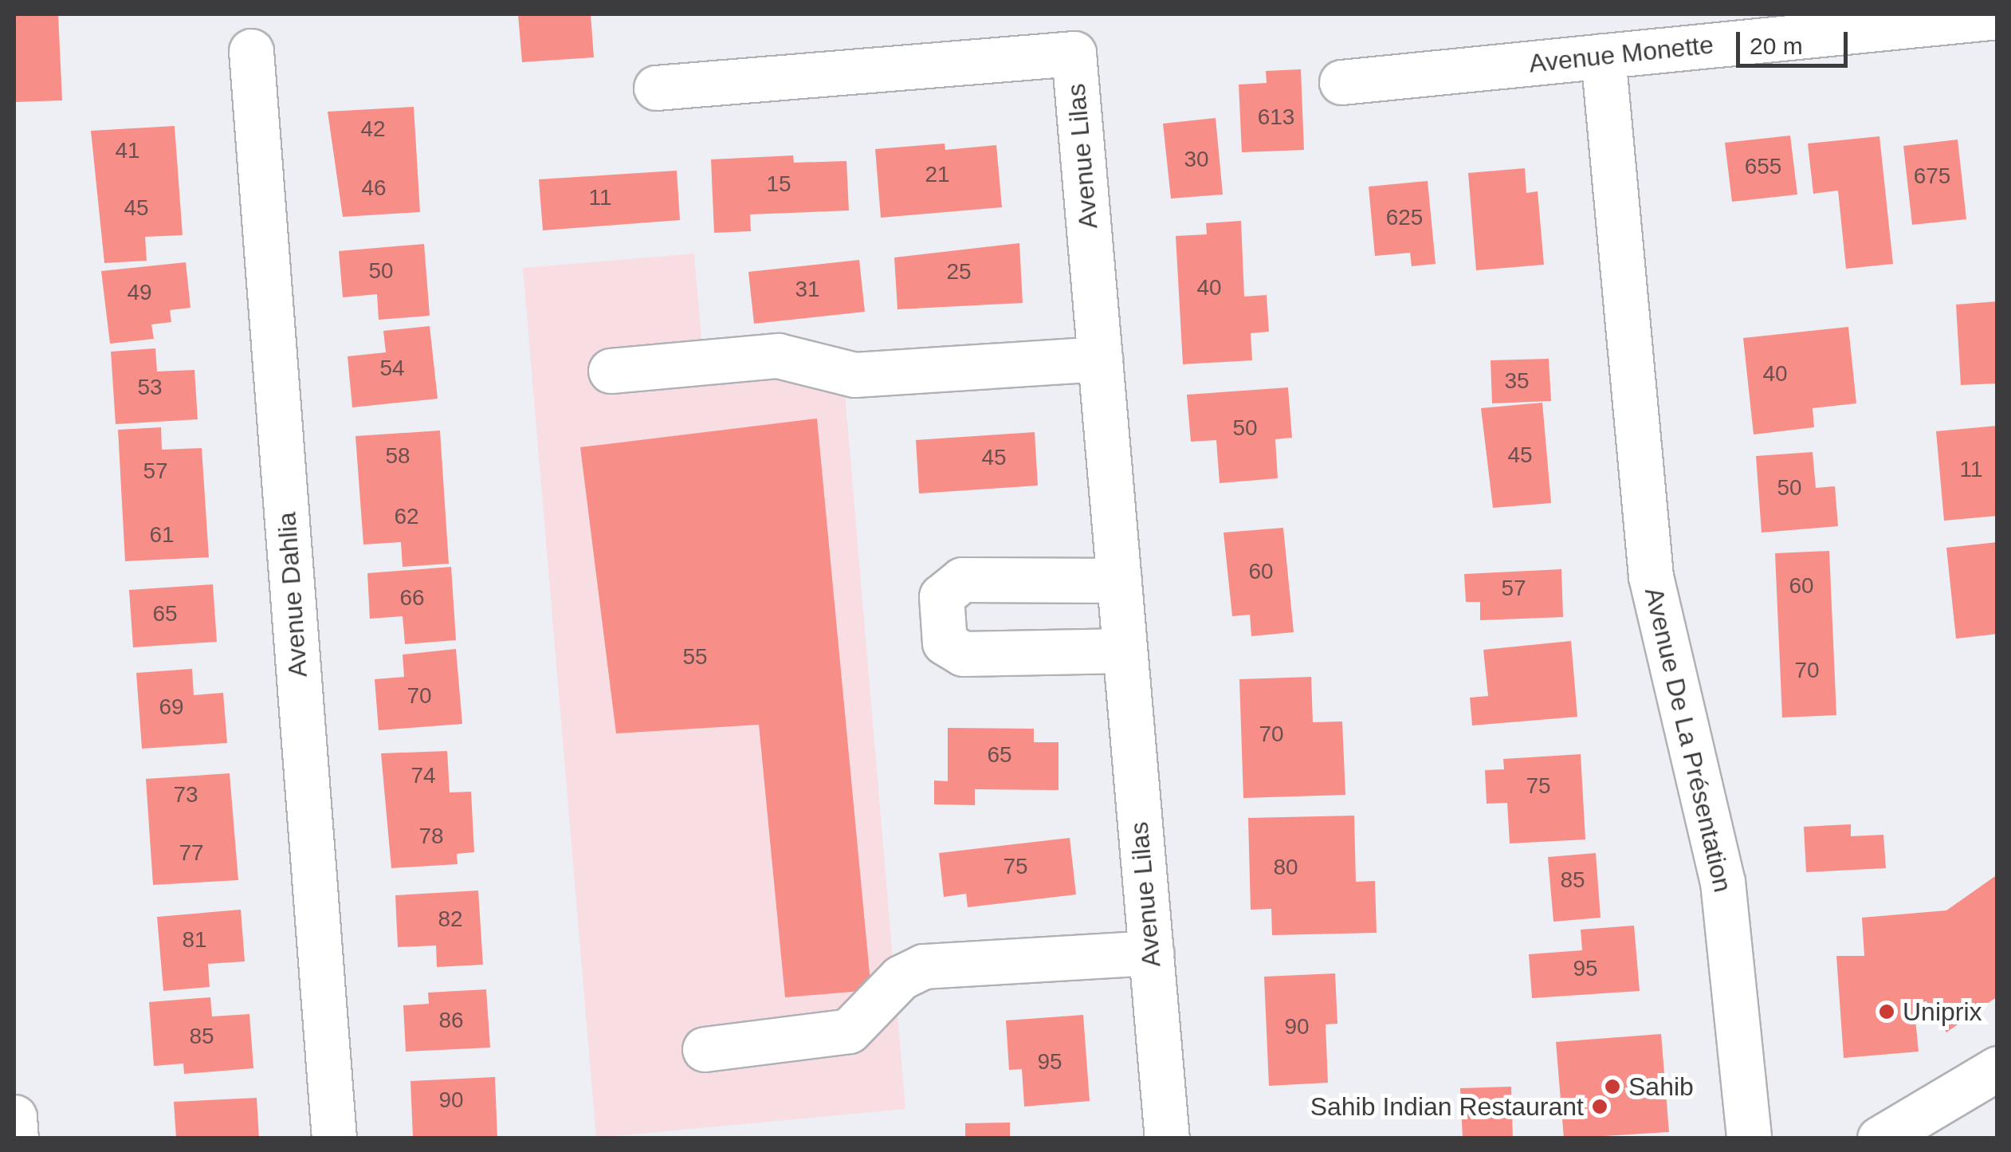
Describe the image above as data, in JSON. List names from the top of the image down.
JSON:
{
  "streets": {
    "street": [
      "Avenue Monette",
      "Avenue Lilas",
      "Avenue Dahlia",
      "Avenue De La Présentation"
    ]
  },
  "crossings": [
    ["Avenue Monette", "Avenue De La Présentation"]
  ],
  "places": ["Uniprix", "Sahib", "Sahib Indian Restaurant"],
  "house_numbers": [
    "613",
    "42",
    "41",
    "30",
    "655",
    "21",
    "675",
    "15",
    "46",
    "11",
    "45",
    "625",
    "50",
    "25",
    "40",
    "31",
    "49",
    "54",
    "40",
    "35",
    "53",
    "50",
    "45",
    "58",
    "45",
    "11",
    "57",
    "50",
    "62",
    "61",
    "60",
    "60",
    "57",
    "66",
    "65",
    "55",
    "70",
    "70",
    "69",
    "70",
    "65",
    "74",
    "75",
    "73",
    "78",
    "77",
    "75",
    "80",
    "85",
    "82",
    "81",
    "95",
    "86",
    "90",
    "85",
    "95",
    "90"
  ],
  "scale_bar": "20 m"
}
